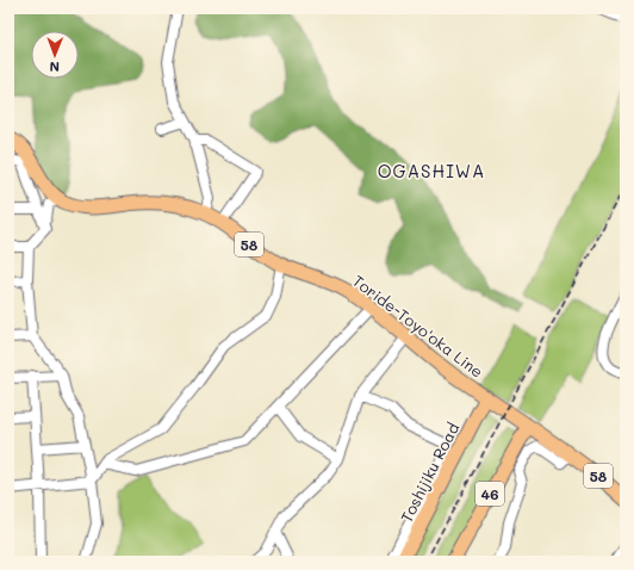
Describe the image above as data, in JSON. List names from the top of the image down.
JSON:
{
  "streets": {
    "main road": [
      "58",
      "Toride-Toyo'oka Line",
      "Toshijiku Road",
      "46"
    ]
  },
  "crossings": [
    ["Toride-Toyo'oka Line", "Toshijiku Road"],
    ["Toride-Toyo'oka Line", "46"]
  ],
  "districts": ["OGASHIWA"],
  "north": "bottom"
}
